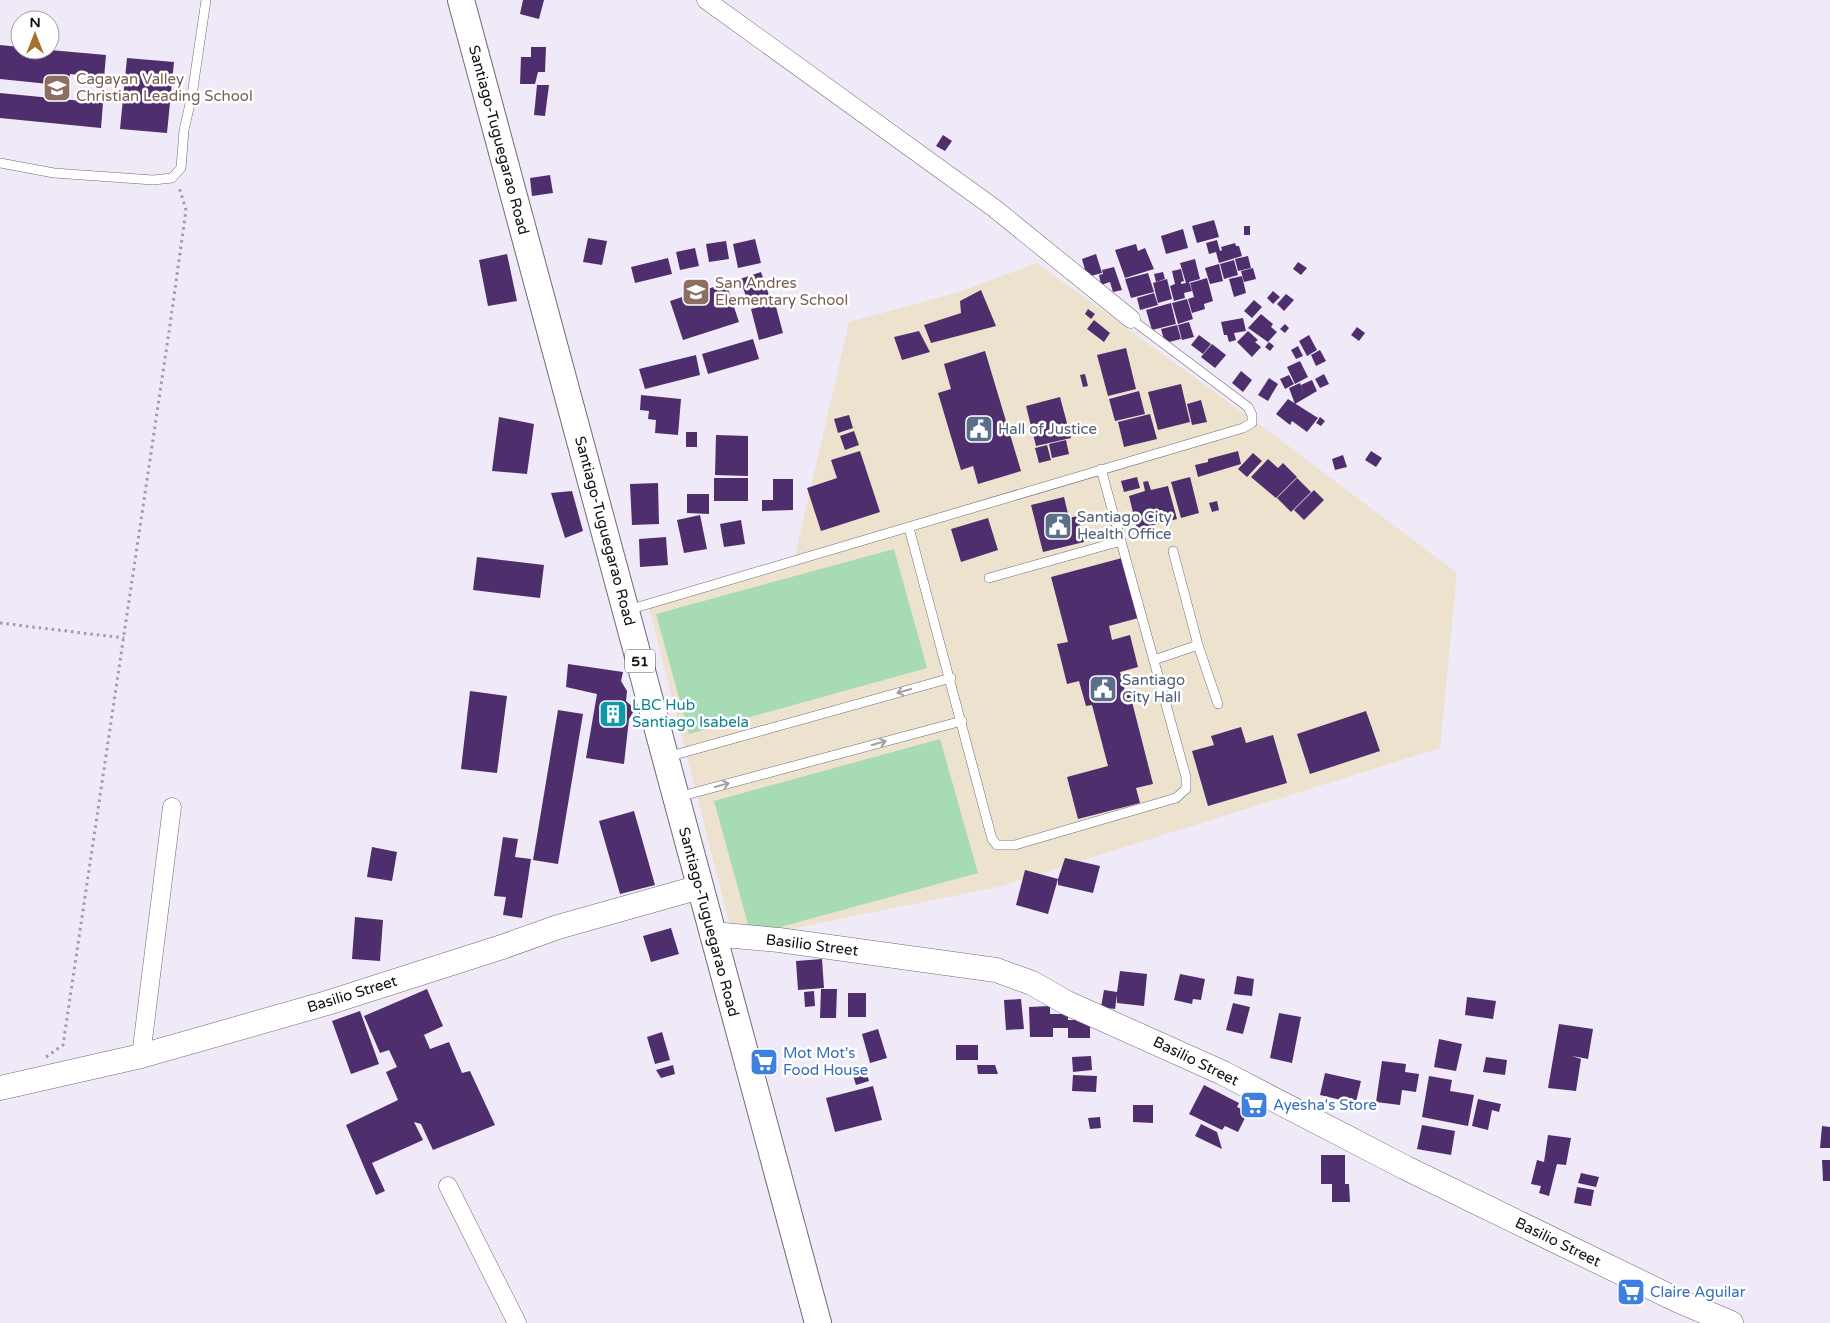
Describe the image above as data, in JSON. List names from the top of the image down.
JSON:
{
  "streets": {
    "main road": ["Santiago-Tuguegarao Road", "51"],
    "street": ["Basilio Street"]
  },
  "crossings": [
    ["Santiago-Tuguegarao Road", "Basilio Street"]
  ],
  "places": {
    "school or university": ["Cagayan Valley Christian Leading School", "San Andres Elementary School"],
    "public building": ["Hall of Justice", "Santiago City Health Office", "Santiago City Hall"],
    "building": ["LBC Hub Santiago Isabela"],
    "supermarket": ["Mot Mot's Food House", "Ayesha's Store", "Claire Aguilar"]
  },
  "north": "top"
}
